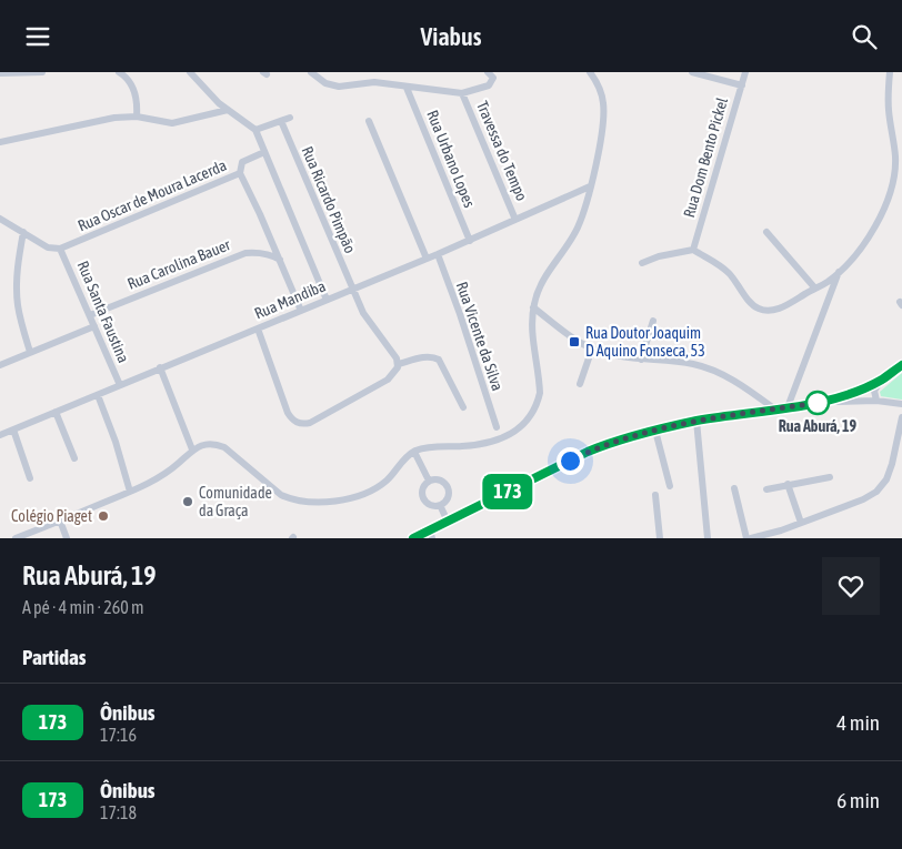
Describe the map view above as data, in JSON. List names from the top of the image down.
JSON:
{
  "streets": {
    "street": [
      "Travessa do Tempo",
      "Rua Dom Bento Pickel",
      "Rua Urbano Lopes",
      "Rua Oscar de Moura Lacerda",
      "Rua Ricardo Pimpão",
      "Rua Carolina Bauer",
      "Rua Mandiba",
      "Rua Santa Faustina",
      "Rua Vicente da Silva"
    ]
  },
  "crossings": [
    ["Travessa do Tempo", "Rua Mandiba"],
    ["Rua Urbano Lopes", "Rua Mandiba"],
    ["Rua Oscar de Moura Lacerda", "Rua Carolina Bauer"],
    ["Rua Oscar de Moura Lacerda", "Rua Mandiba"],
    ["Rua Oscar de Moura Lacerda", "Rua Santa Faustina"],
    ["Rua Ricardo Pimpão", "Rua Mandiba"],
    ["Rua Carolina Bauer", "Rua Santa Faustina"],
    ["Rua Mandiba", "Rua Santa Faustina"],
    ["Rua Mandiba", "Rua Vicente da Silva"]
  ],
  "places": {
    "transit": ["Rua Doutor Joaquim D Aquino Fonseca, 53"],
    "other": ["Rua Aburá, 19", "Comunidade da Graça", "Colégio Piaget"]
  },
  "lines": ["bus line 173"],
  "page": {
    "header": "Viabus",
    "on_map": "173",
    "heading": [
      ["Rua Aburá, 19", "A pé · 4 min · 260 m"],
      "Partidas"
    ],
    "list": [
      {
        "mark": "173",
        "name": "Ônibus",
        "note": "17:16",
        "value": "4 min"
      },
      {
        "mark": "173",
        "name": "Ônibus",
        "note": "17:18",
        "value": "6 min"
      }
    ]
  }
}
